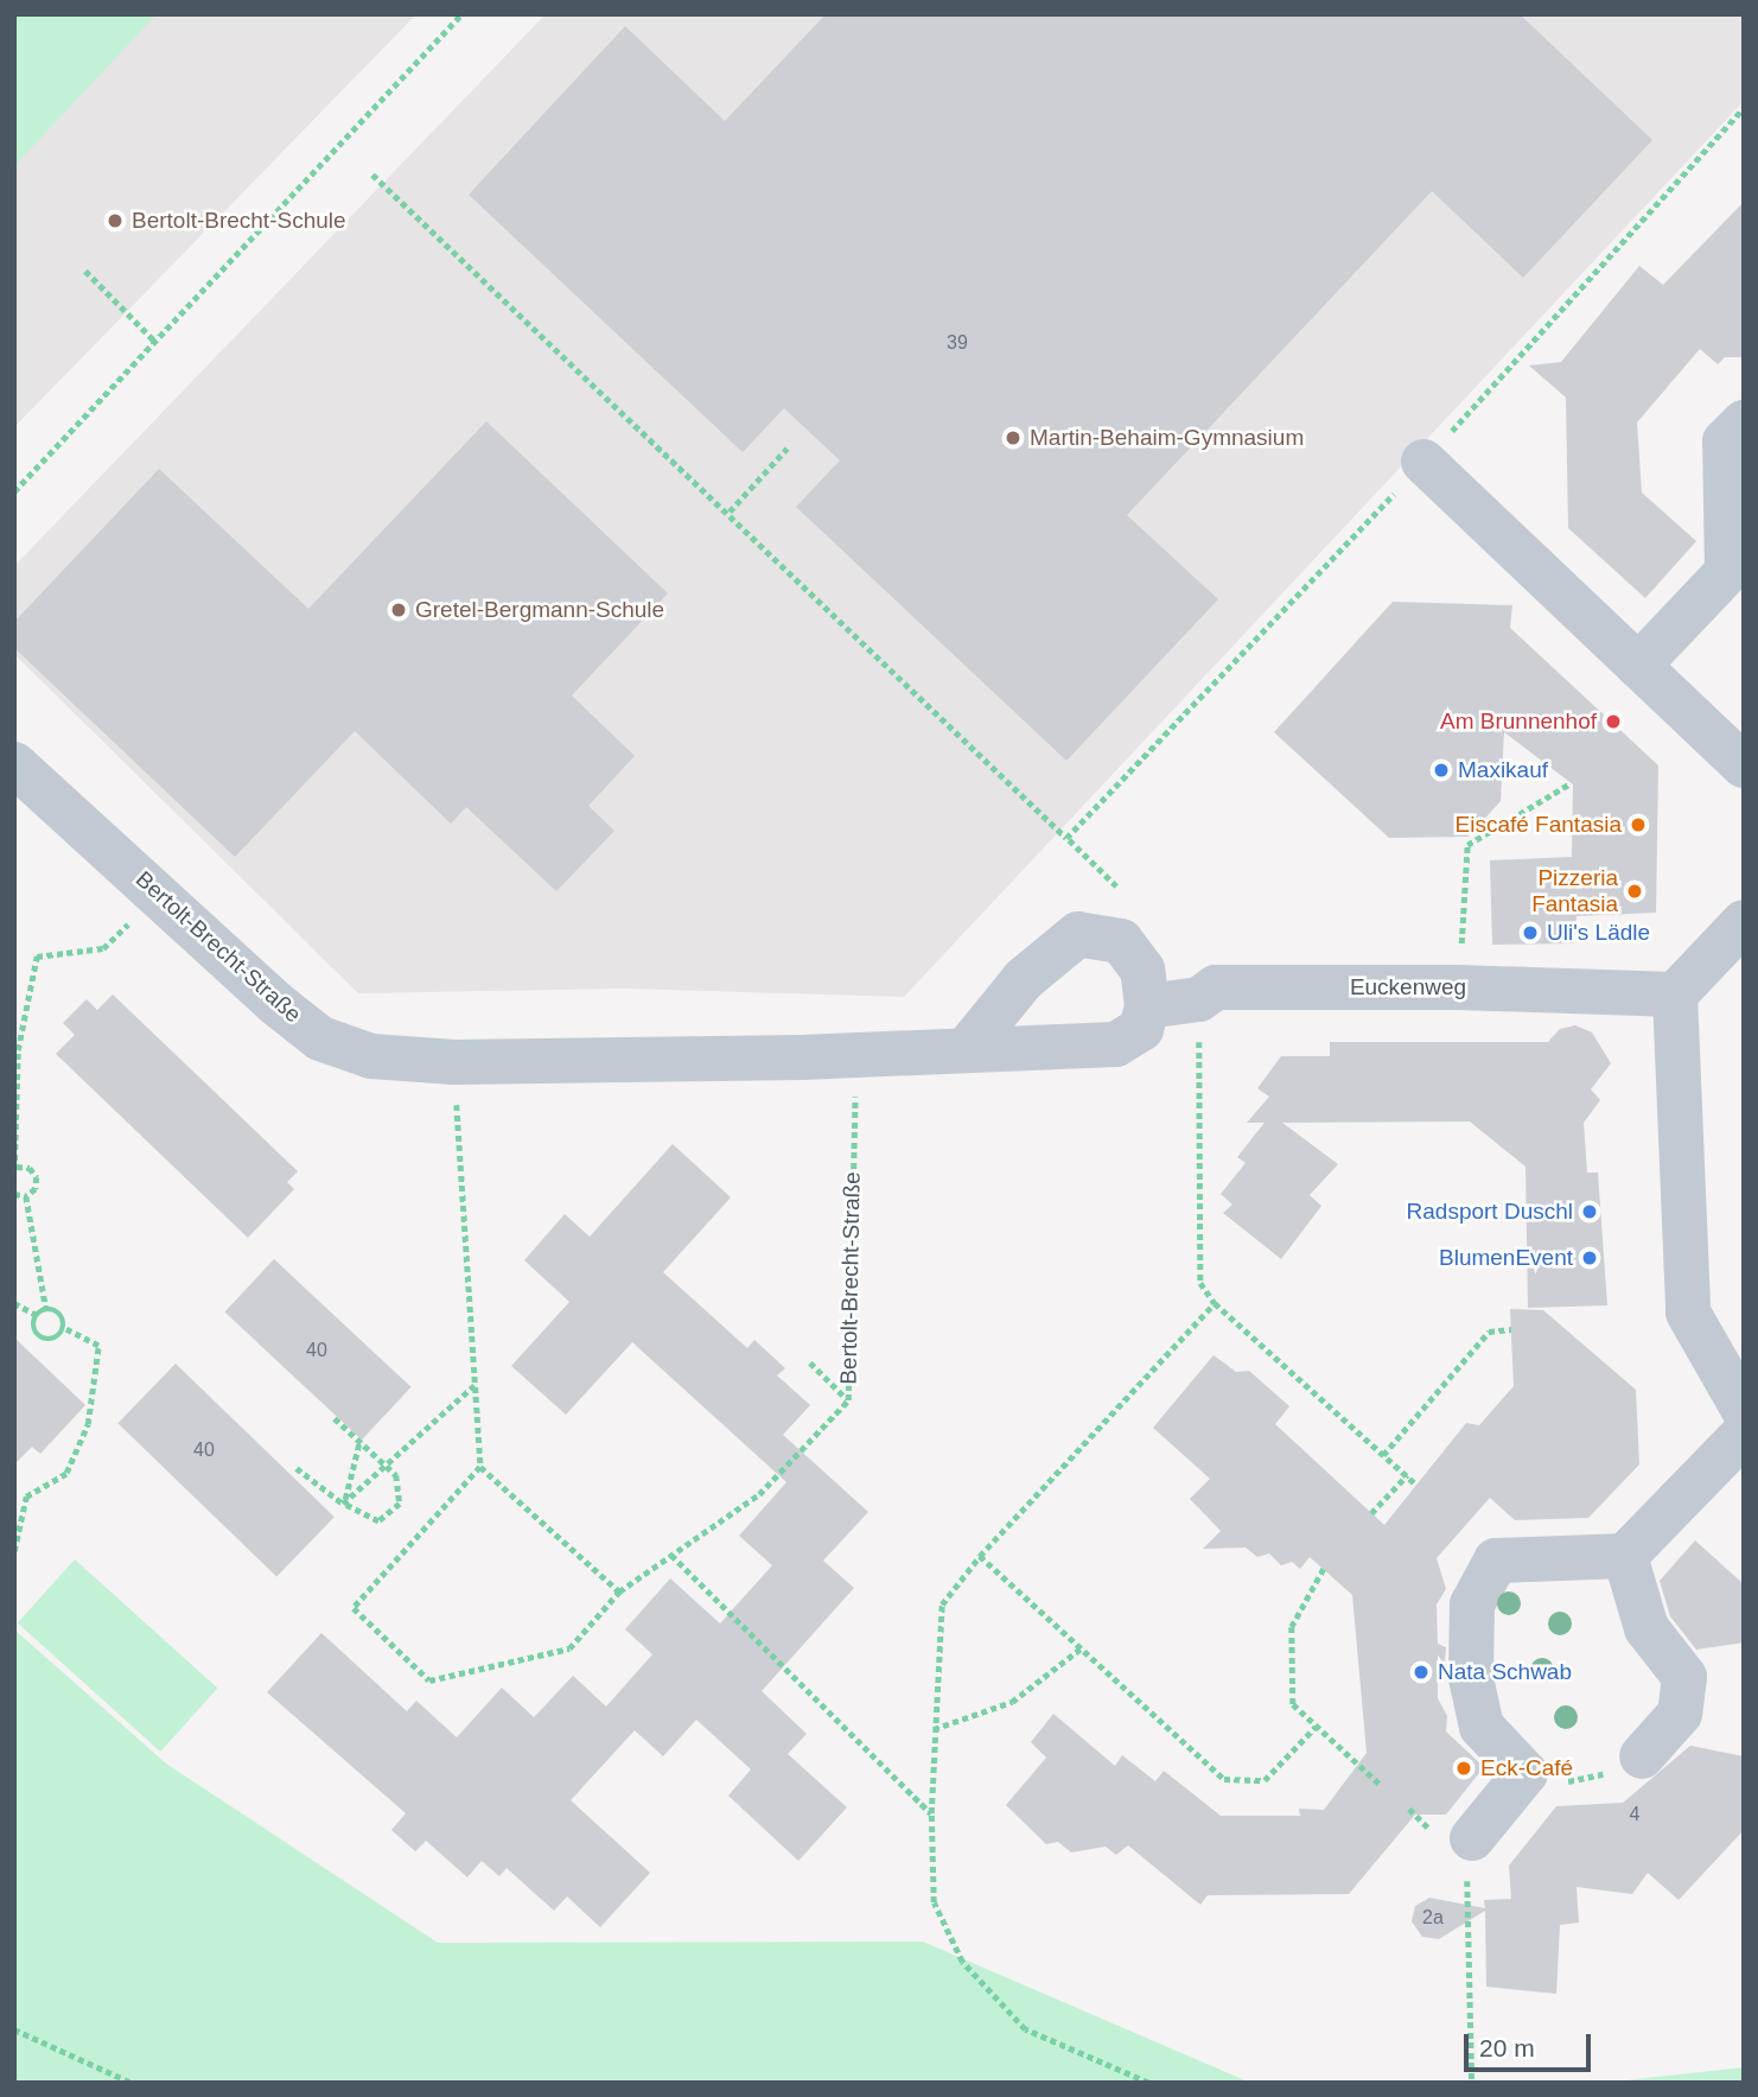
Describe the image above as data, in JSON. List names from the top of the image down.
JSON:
{
  "streets": {
    "street": ["Bertolt-Brecht-Straße", "Euckenweg"]
  },
  "crossings": [
    ["Bertolt-Brecht-Straße", "Euckenweg"]
  ],
  "places": [
    "Bertolt-Brecht-Schule",
    "Martin-Behaim-Gymnasium",
    "Gretel-Bergmann-Schule",
    "Am Brunnenhof",
    "Maxikauf",
    "Eiscafé Fantasia",
    "Pizzeria Fantasia",
    "Uli's Lädle",
    "Radsport Duschl",
    "BlumenEvent",
    "Nata Schwab",
    "Eck-Café"
  ],
  "house_numbers": [
    "39",
    "40",
    "40",
    "4",
    "2a"
  ],
  "scale_bar": "20 m"
}
